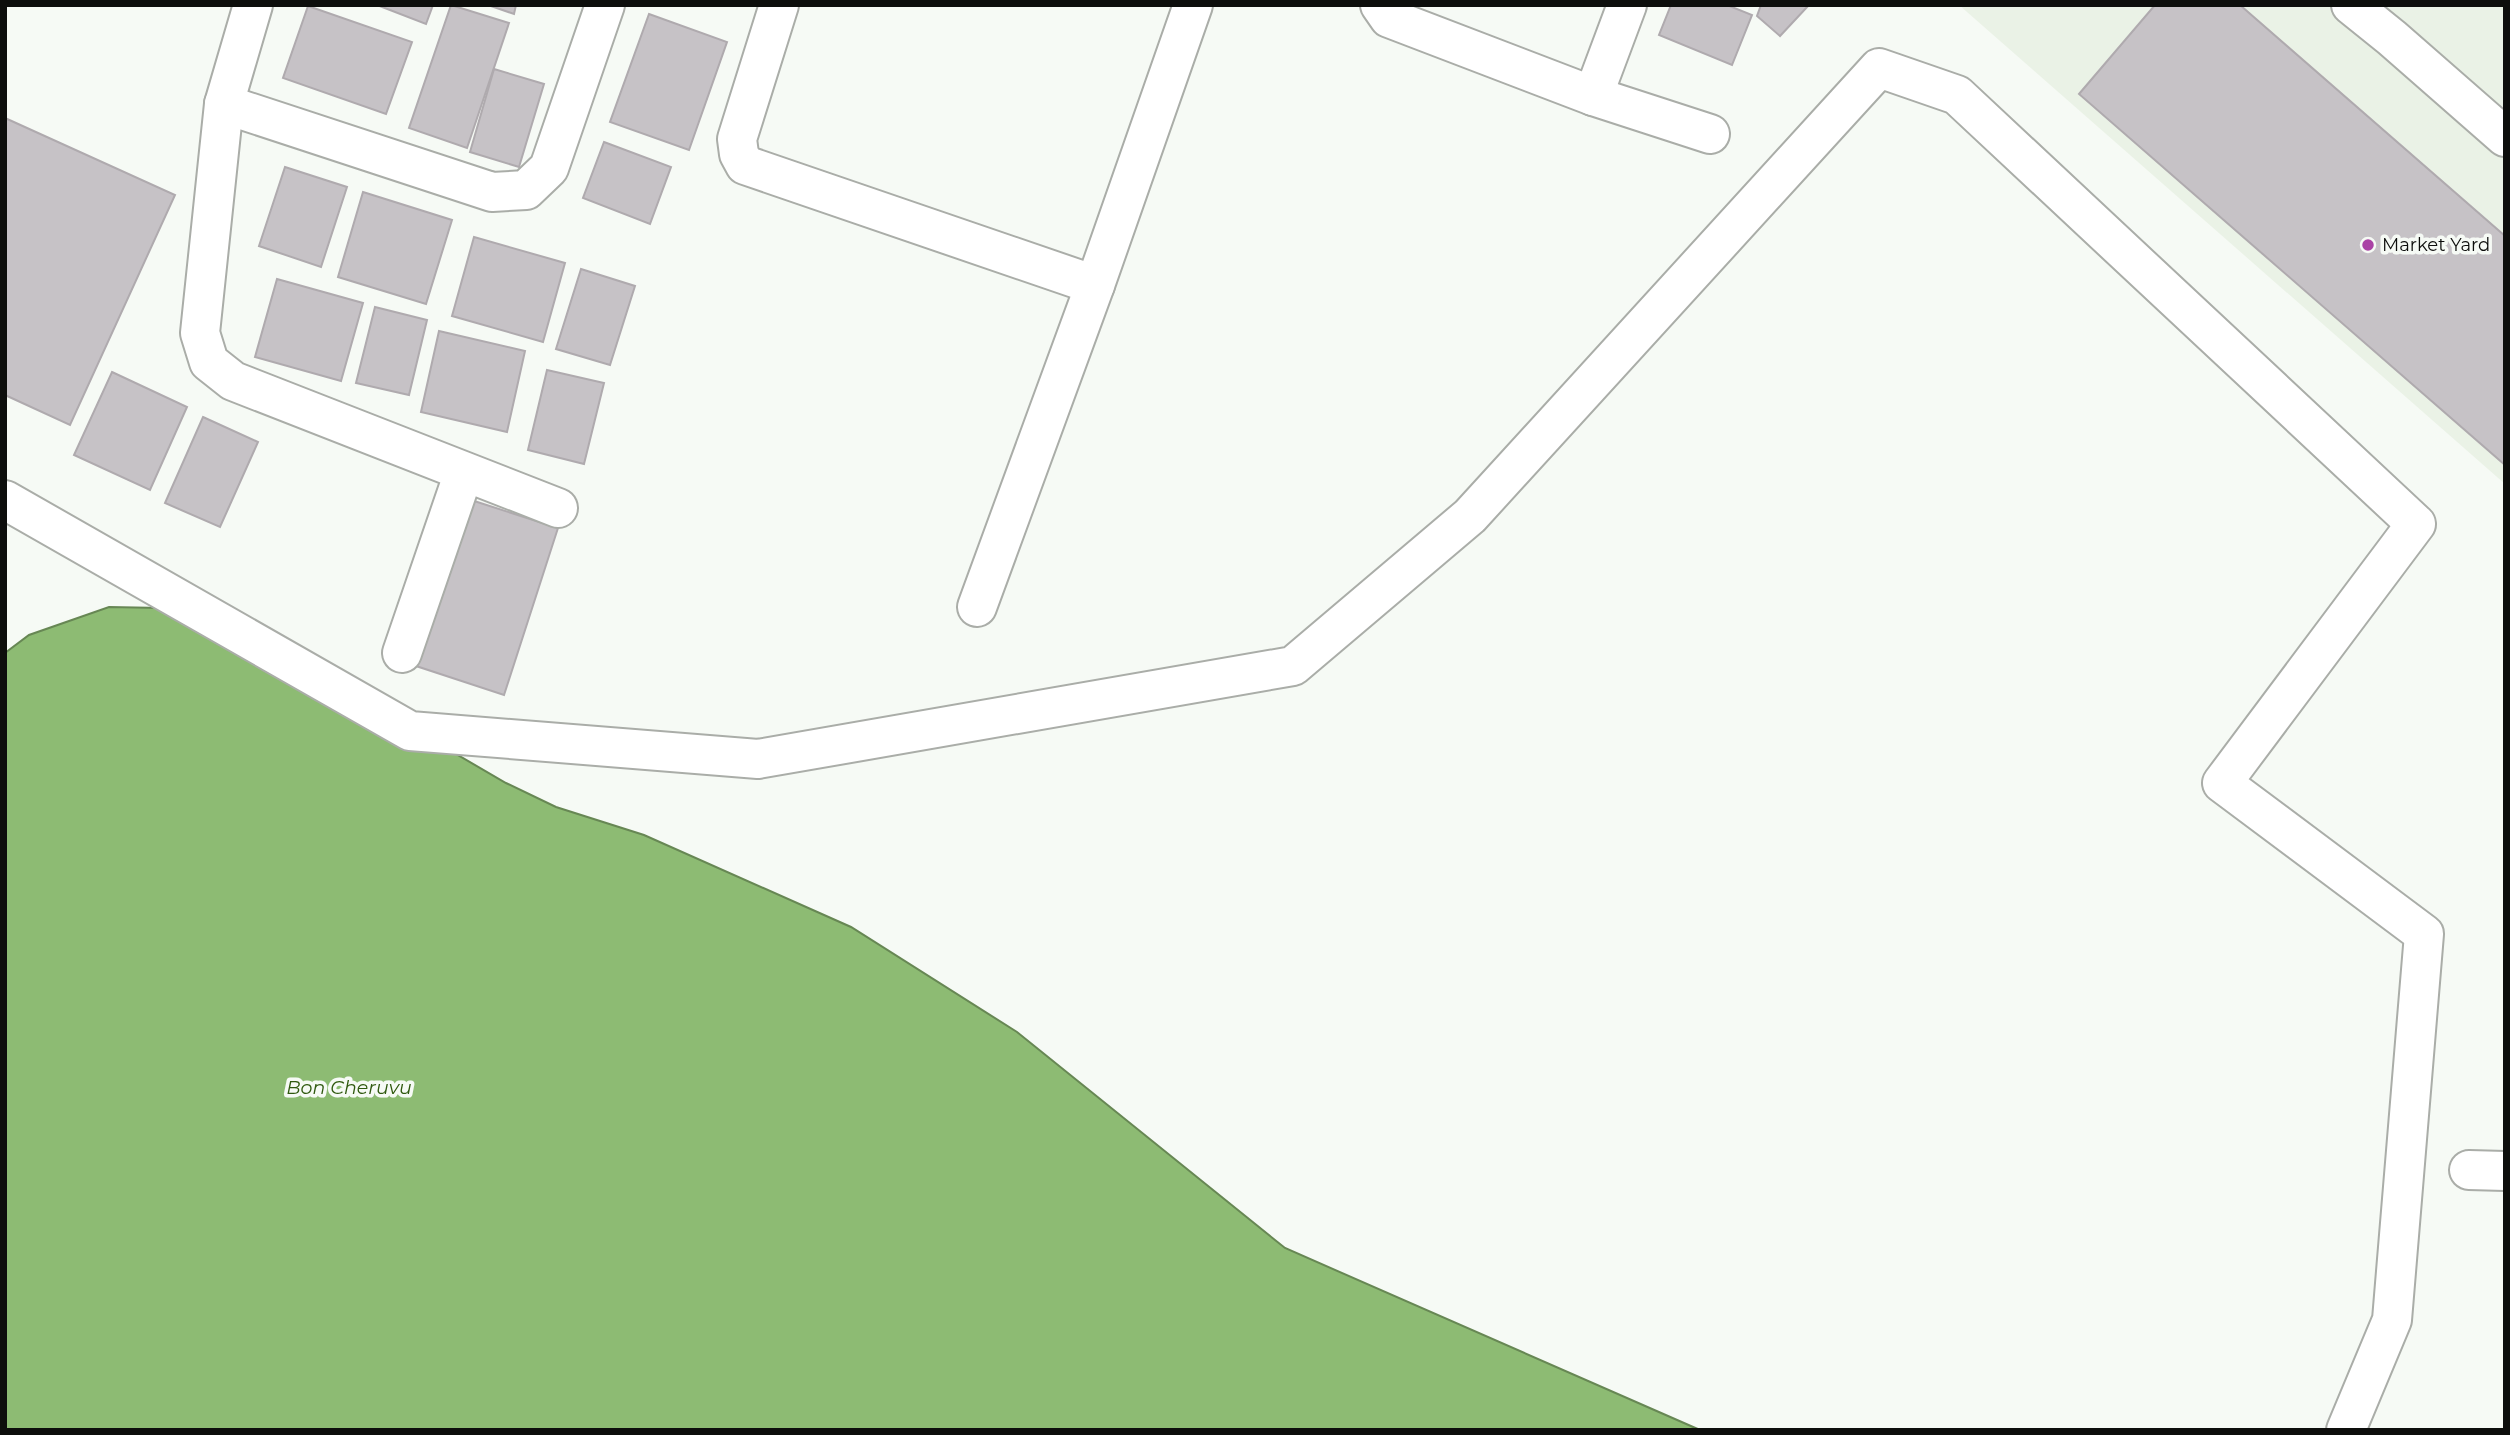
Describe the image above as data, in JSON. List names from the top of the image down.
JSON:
{
  "water": ["Bon Cheruvu"],
  "places": ["Market Yard"]
}
